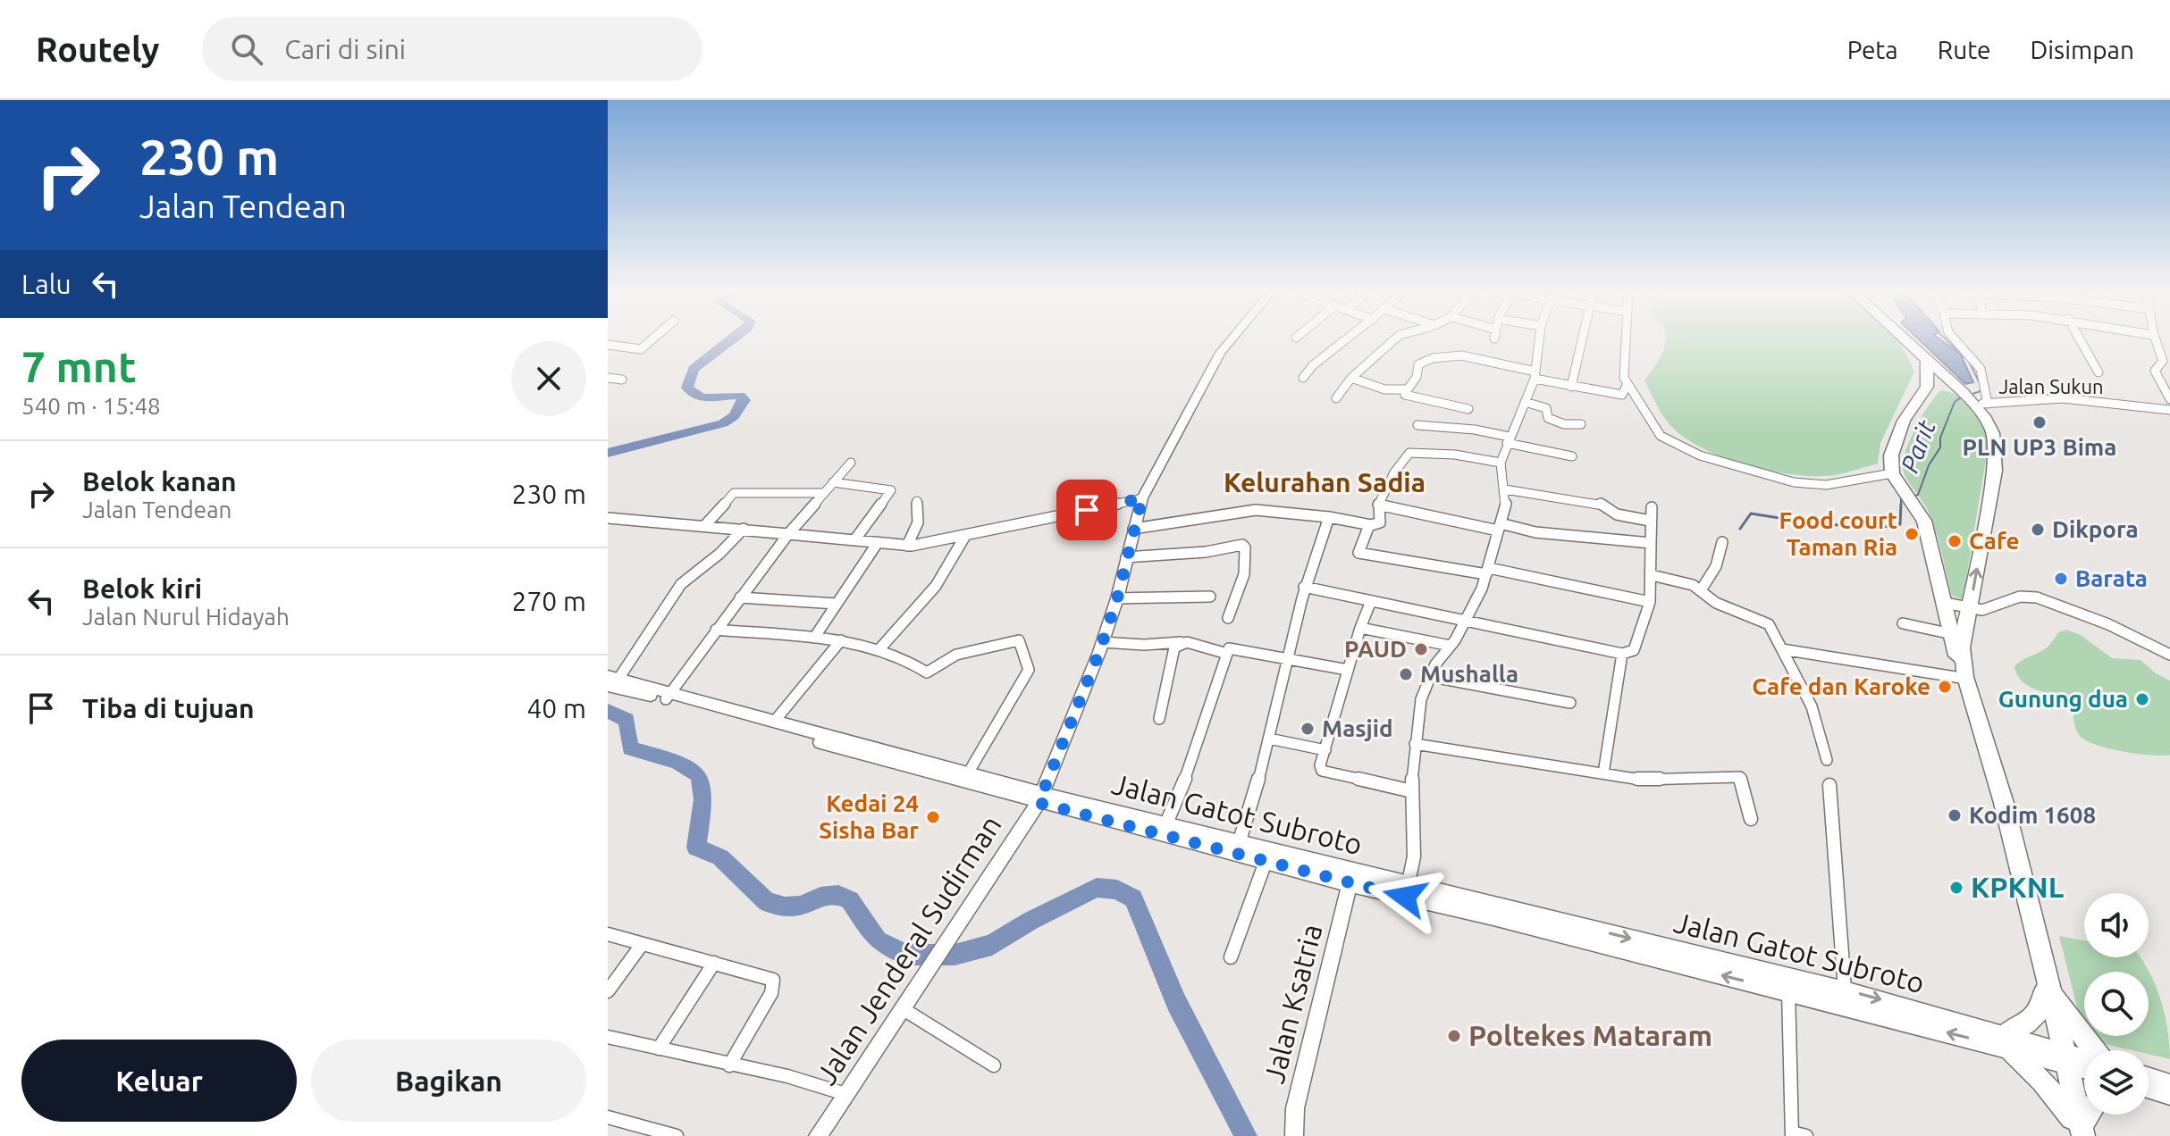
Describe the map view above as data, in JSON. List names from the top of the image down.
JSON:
{
  "streets": {
    "street": [
      "Jalan Sukun",
      "Jalan Gatot Subroto",
      "Jalan Jenderal Sudirman",
      "Jalan Ksatria"
    ]
  },
  "crossings": [
    ["Jalan Gatot Subroto", "Jalan Jenderal Sudirman"],
    ["Jalan Gatot Subroto", "Jalan Ksatria"]
  ],
  "districts": ["Kelurahan Sadia"],
  "water": ["Parit"],
  "places": [
    "PLN UP3 Bima",
    "Dikpora",
    "Food court Taman Ria",
    "Cafe",
    "Barata",
    "PAUD",
    "Mushalla",
    "Cafe dan Karoke",
    "Gunung dua",
    "Masjid",
    "Kodim 1608",
    "Kedai 24 Sisha Bar",
    "KPKNL",
    "Poltekes Mataram"
  ],
  "page": {
    "header": "Routely",
    "search": "Cari di sini",
    "nav": ["Peta", "Rute", "Disimpan"],
    "turn": ["230 m", "Jalan Tendean"],
    "then": "Lalu",
    "heading": ["7 mnt", "540 m · 15:48"],
    "list": [
      {
        "name": "Belok kanan",
        "note": "Jalan Tendean",
        "value": "230 m"
      },
      {
        "name": "Belok kiri",
        "note": "Jalan Nurul Hidayah",
        "value": "270 m"
      },
      {
        "name": "Tiba di tujuan",
        "value": "40 m"
      }
    ],
    "buttons": ["Keluar", "Bagikan"]
  }
}
